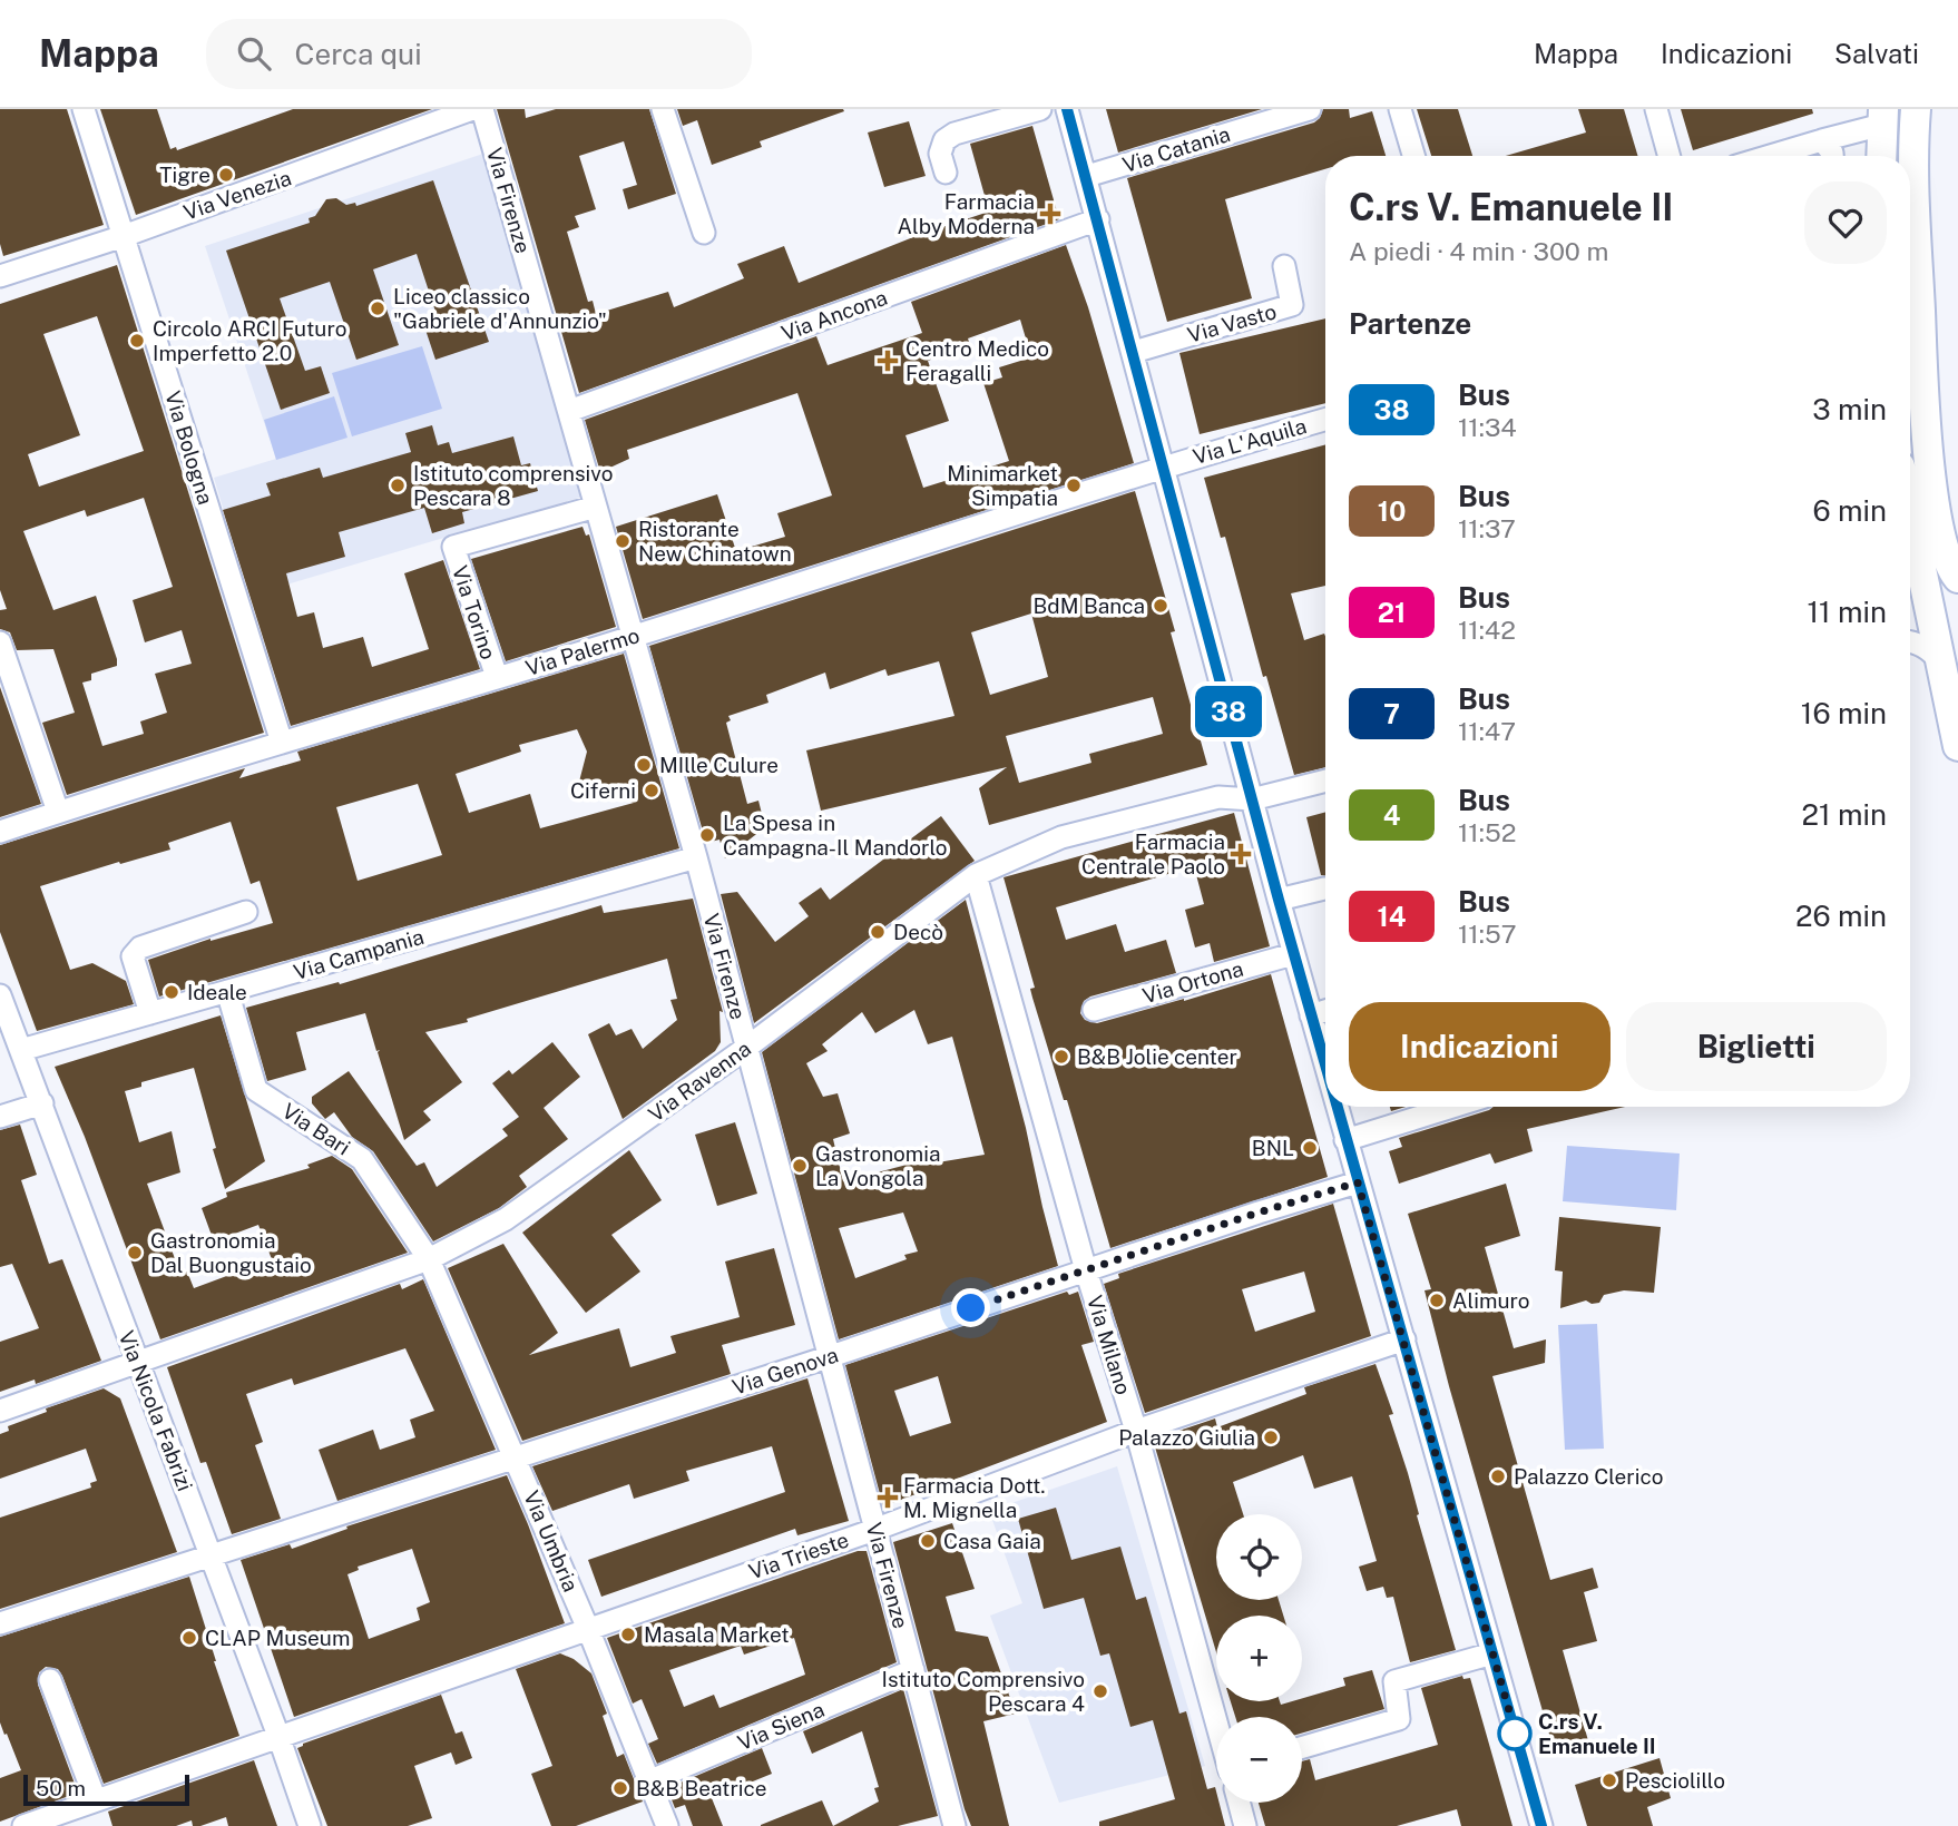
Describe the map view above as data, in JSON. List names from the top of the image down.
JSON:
{
  "streets": {
    "street": [
      "Via Catania",
      "Via Venezia",
      "Via Firenze",
      "Via Ancona",
      "Via Vasto",
      "Via L'Aquila",
      "Via Bologna",
      "Via Torino",
      "Via Palermo",
      "Via Campania",
      "Via Ortona",
      "Via Ravenna",
      "Via Bari",
      "Via Milano",
      "Via Genova",
      "Via Nicola Fabrizi",
      "Via Umbria",
      "Via Trieste",
      "Via Siena"
    ]
  },
  "crossings": [
    ["Via Venezia", "Via Bologna"],
    ["Via Firenze", "Via Ancona"],
    ["Via Firenze", "Via Torino"],
    ["Via Firenze", "Via Palermo"],
    ["Via Firenze", "Via Campania"],
    ["Via Firenze", "Via Ravenna"],
    ["Via Firenze", "Via Genova"],
    ["Via Firenze", "Via Trieste"],
    ["Via Firenze", "Via Siena"],
    ["Via L'Aquila", "Via Palermo"],
    ["Via Bologna", "Via Palermo"],
    ["Via Torino", "Via Palermo"],
    ["Via Campania", "Via Bari"],
    ["Via Campania", "Via Nicola Fabrizi"],
    ["Via Ravenna", "Via Bari"],
    ["Via Ravenna", "Via Milano"],
    ["Via Ravenna", "Via Nicola Fabrizi"],
    ["Via Ravenna", "Via Umbria"],
    ["Via Bari", "Via Umbria"],
    ["Via Milano", "Via Genova"],
    ["Via Milano", "Via Trieste"],
    ["Via Genova", "Via Nicola Fabrizi"],
    ["Via Genova", "Via Umbria"],
    ["Via Nicola Fabrizi", "Via Trieste"],
    ["Via Umbria", "Via Trieste"],
    ["Via Umbria", "Via Siena"]
  ],
  "places": {
    "other": [
      "Tigre",
      "Liceo classico \"Gabriele d'Annunzio\"",
      "Circolo ARCI Futuro Imperfetto 2.0",
      "Istituto comprensivo Pescara 8",
      "Minimarket Simpatia",
      "Ristorante New Chinatown",
      "BdM Banca",
      "MIlle Culure",
      "Ciferni",
      "La Spesa in Campagna-Il Mandorlo",
      "Decò",
      "Ideale",
      "B&B Jolie center",
      "BNL",
      "Gastronomia La Vongola",
      "Gastronomia Dal Buongustaio",
      "Alimuro",
      "Palazzo Giulia",
      "Palazzo Clerico",
      "Casa Gaia",
      "Masala Market",
      "CLAP Museum",
      "Istituto Comprensivo Pescara 4",
      "C.rs V. Emanuele II",
      "Pesciolillo",
      "B&B Beatrice"
    ],
    "health": [
      "Farmacia Alby Moderna",
      "Centro Medico Feragalli",
      "Farmacia Centrale Paolo",
      "Farmacia Dott. M. Mignella"
    ]
  },
  "lines": ["bus line 38"],
  "scale_bar": "50 m",
  "page": {
    "header": "Mappa",
    "search": "Cerca qui",
    "nav": ["Mappa", "Indicazioni", "Salvati"],
    "on_map": "38",
    "heading": [
      ["C.rs V. Emanuele II", "A piedi · 4 min · 300 m"],
      "Partenze"
    ],
    "list": [
      {
        "mark": "38",
        "name": "Bus",
        "note": "11:34",
        "value": "3 min"
      },
      {
        "mark": "10",
        "name": "Bus",
        "note": "11:37",
        "value": "6 min"
      },
      {
        "mark": "21",
        "name": "Bus",
        "note": "11:42",
        "value": "11 min"
      },
      {
        "mark": "7",
        "name": "Bus",
        "note": "11:47",
        "value": "16 min"
      },
      {
        "mark": "4",
        "name": "Bus",
        "note": "11:52",
        "value": "21 min"
      },
      {
        "mark": "14",
        "name": "Bus",
        "note": "11:57",
        "value": "26 min"
      }
    ],
    "buttons": ["Indicazioni", "Biglietti"],
    "map_buttons": ["+", "−"],
    "scale": "50 m"
  }
}
